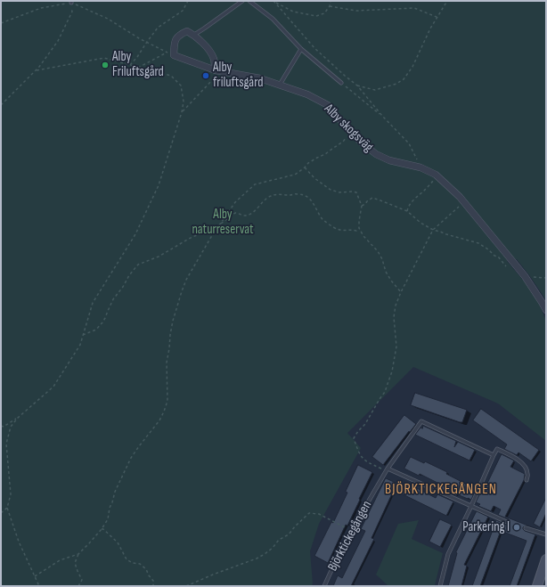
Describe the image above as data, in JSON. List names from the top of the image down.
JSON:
{
  "streets": {
    "street": ["Alby skogsväg"],
    "lane": ["Björktickegången"]
  },
  "districts": ["BJÖRKTICKEGÅNGEN"],
  "parks": ["Alby naturreservat"],
  "places": ["Alby Friluftsgård", "Alby friluftsgård", "Parkering I"]
}
